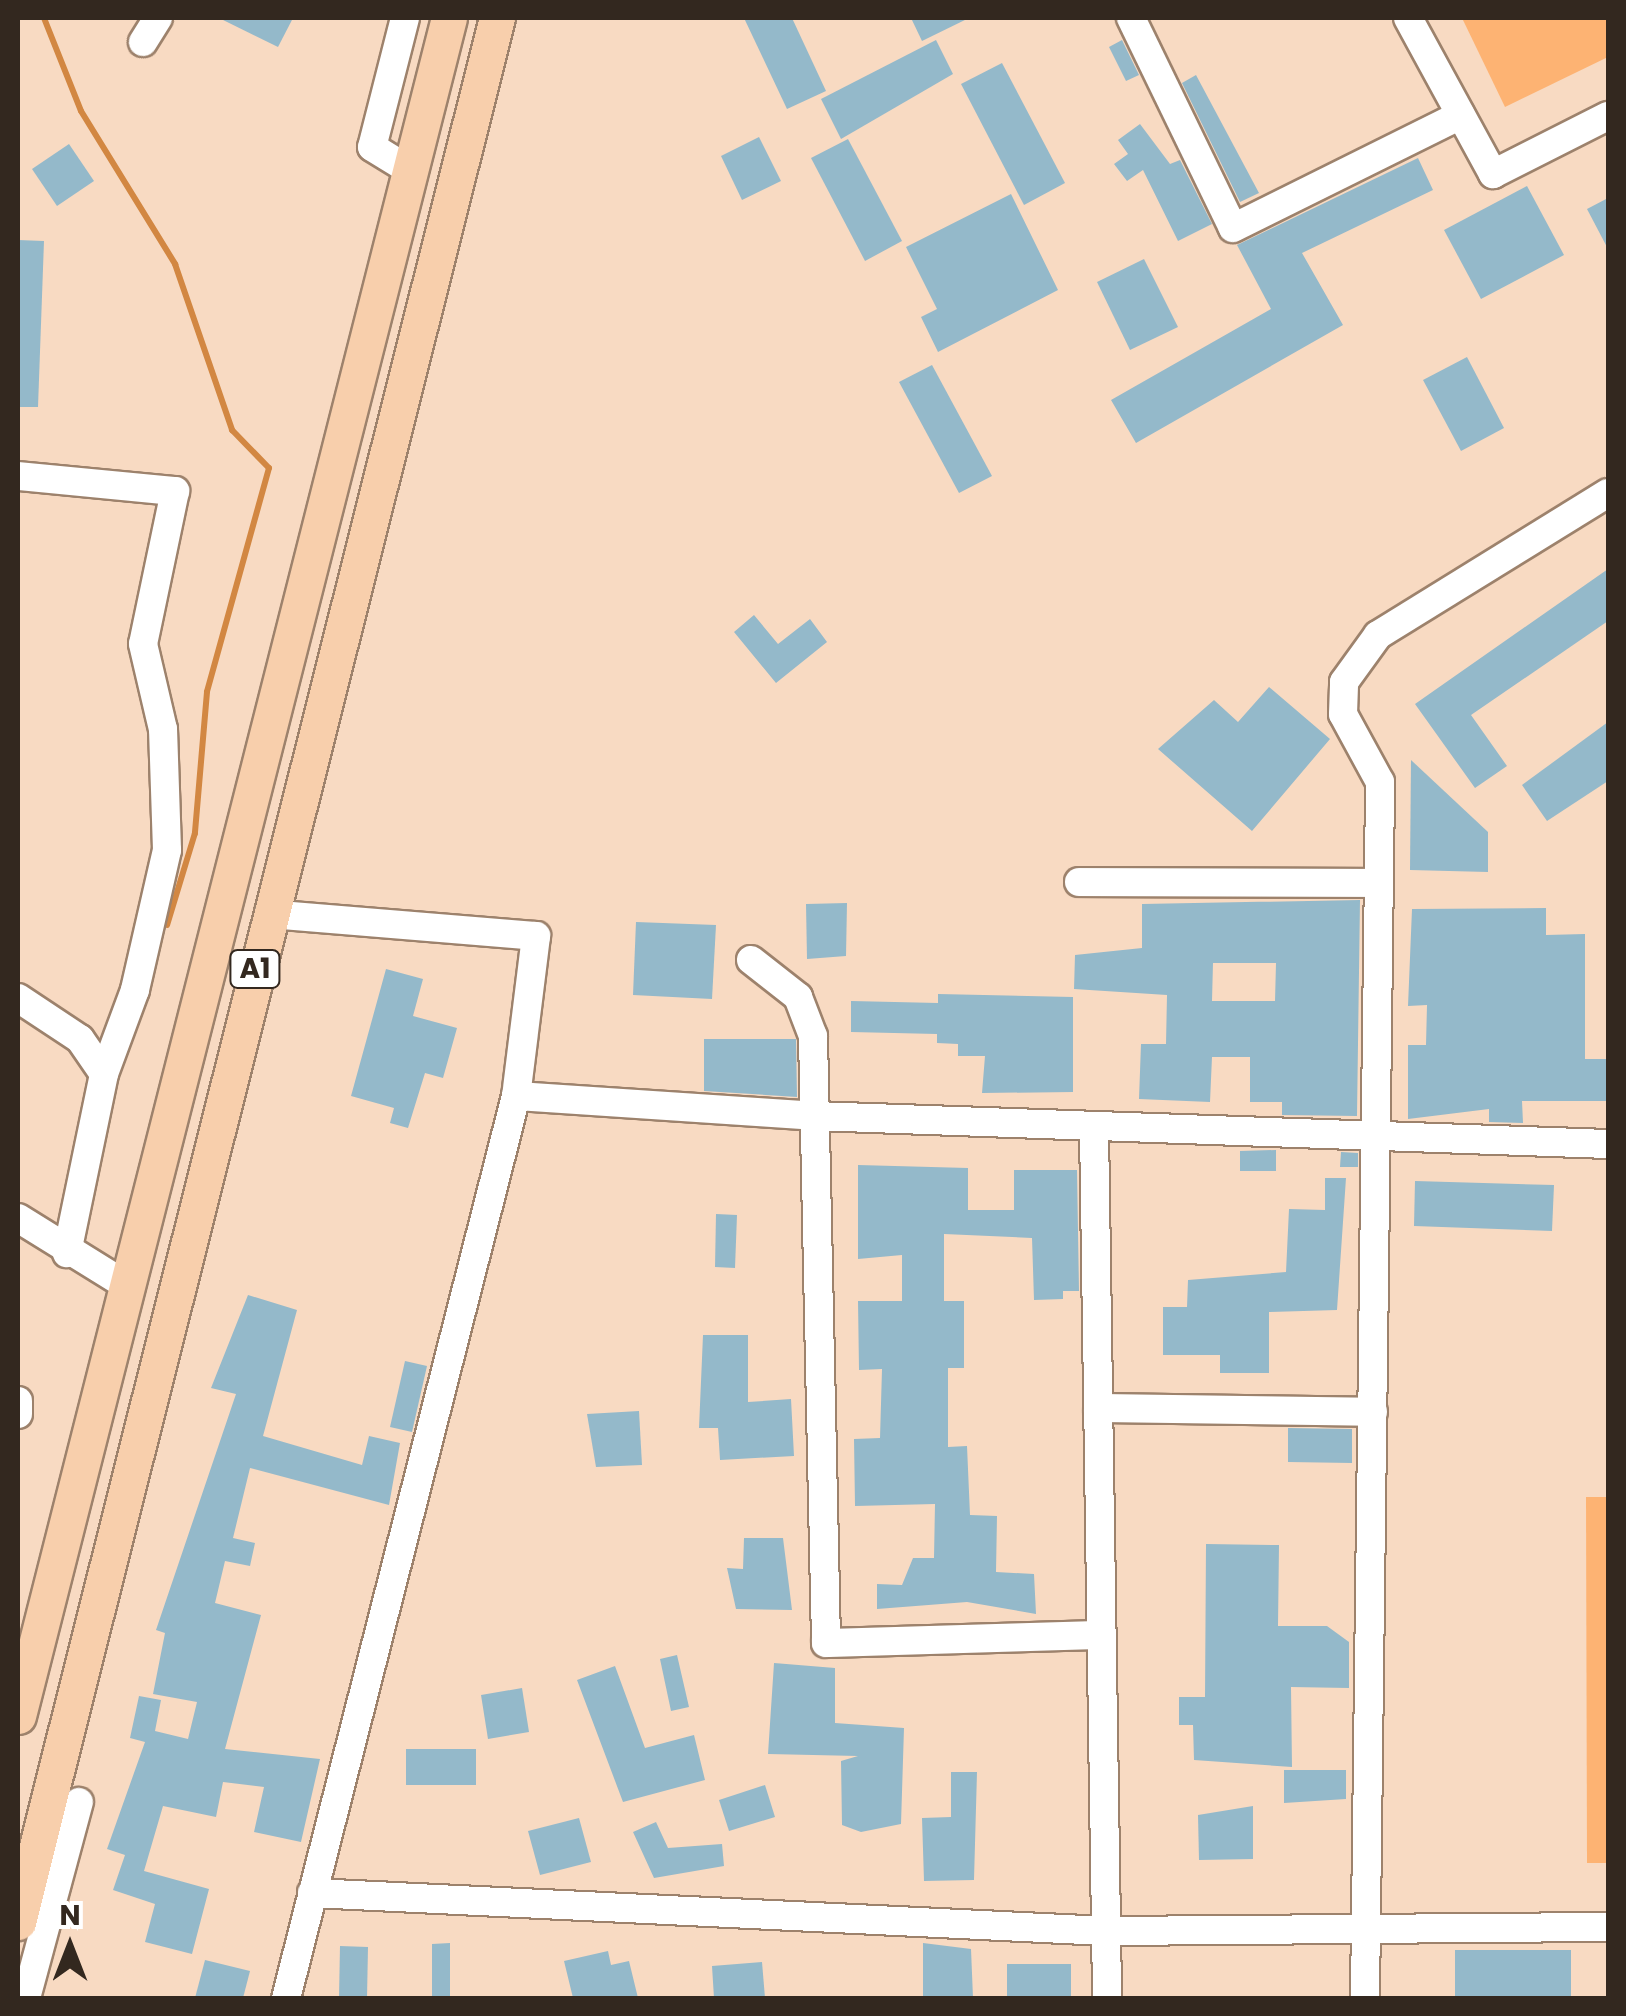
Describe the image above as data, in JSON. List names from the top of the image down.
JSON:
{
  "streets": {
    "main road": ["A1"]
  },
  "north": "top"
}
